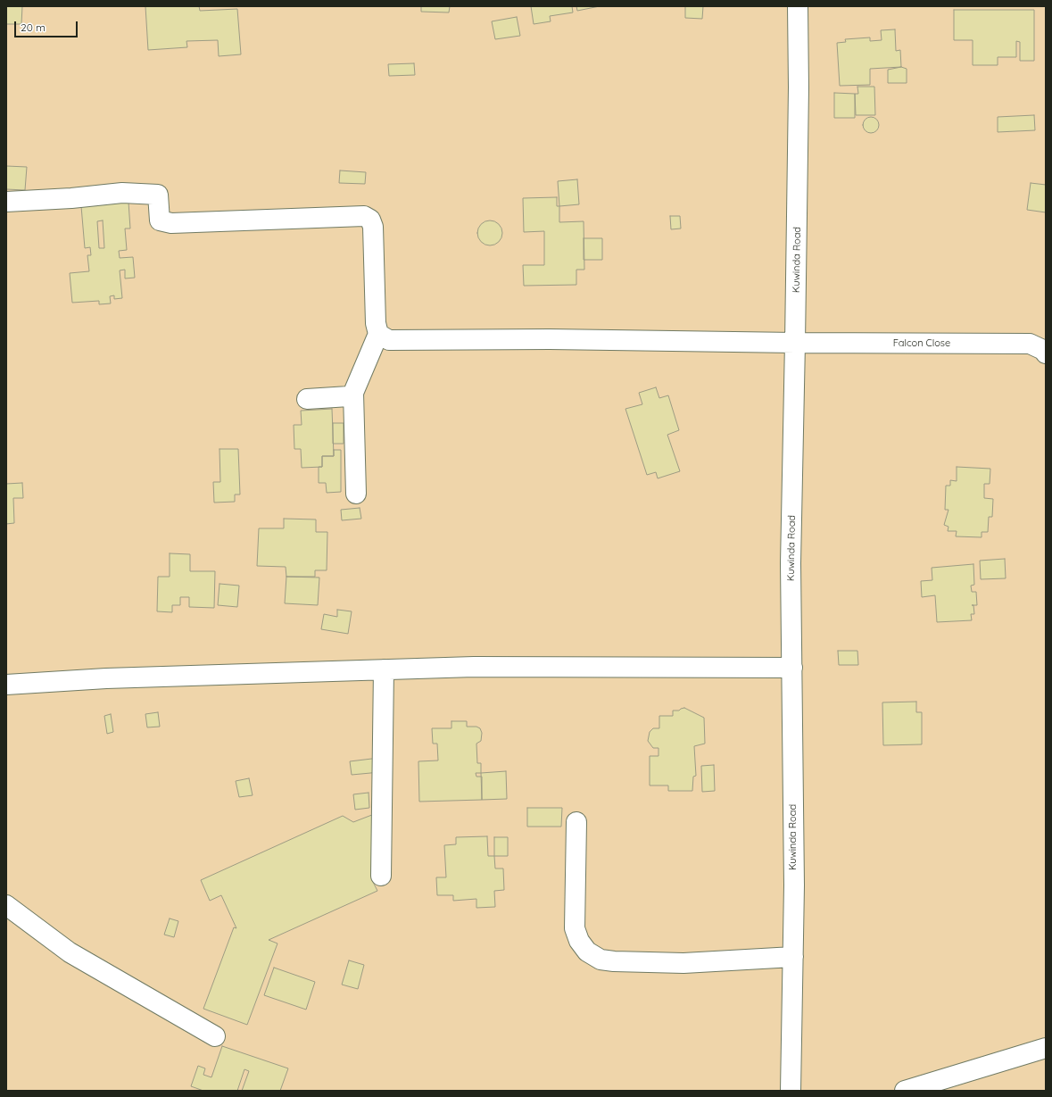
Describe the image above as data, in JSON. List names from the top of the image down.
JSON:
{
  "streets": {
    "street": ["Kuwinda Road", "Falcon Close"]
  },
  "crossings": [
    ["Kuwinda Road", "Falcon Close"]
  ],
  "scale_bar": "20 m"
}
